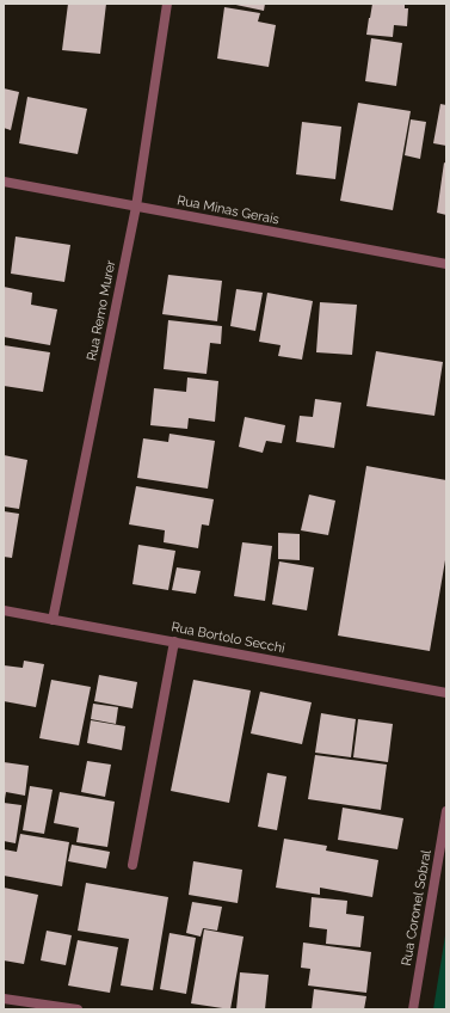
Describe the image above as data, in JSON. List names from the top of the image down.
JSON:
{
  "streets": {
    "street": [
      "Rua Minas Gerais",
      "Rua Remo Murer",
      "Rua Bortolo Secchi",
      "Rua Coronel Sobral"
    ]
  },
  "crossings": [
    ["Rua Minas Gerais", "Rua Remo Murer"],
    ["Rua Remo Murer", "Rua Bortolo Secchi"]
  ]
}
